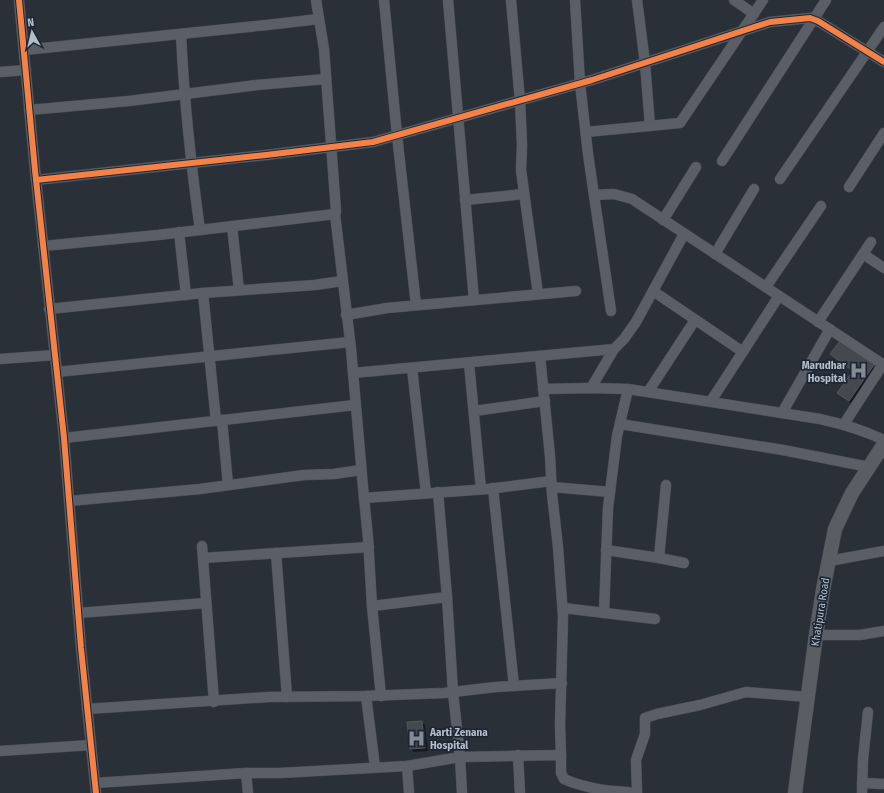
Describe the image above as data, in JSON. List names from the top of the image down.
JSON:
{
  "streets": {
    "main road": ["Khatipura Road"]
  },
  "places": {
    "hospital": ["Marudhar Hospital", "Aarti Zenana Hospital"]
  },
  "north": "top"
}
